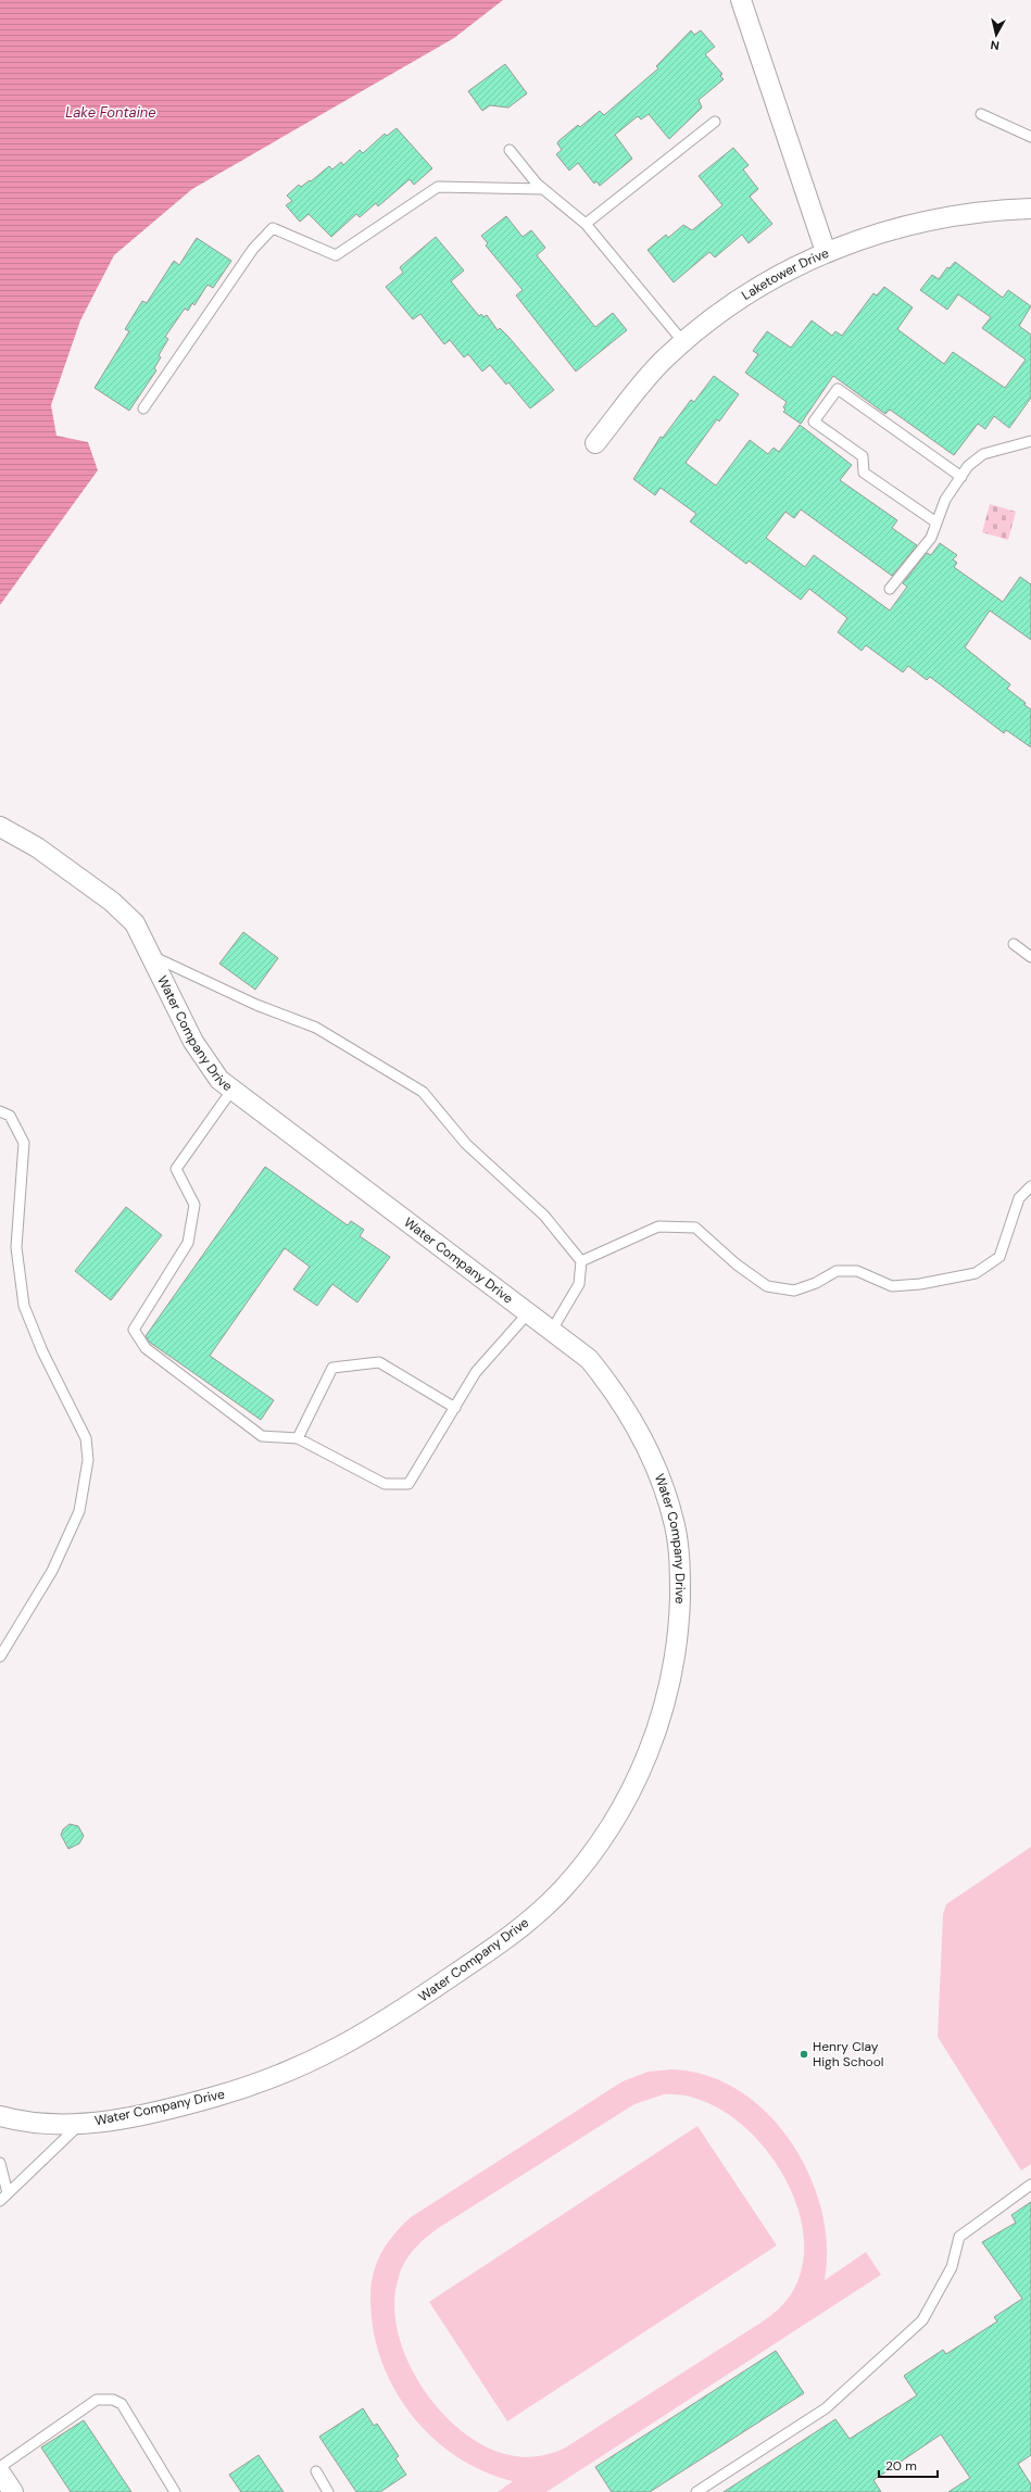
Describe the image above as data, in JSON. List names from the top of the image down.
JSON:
{
  "streets": {
    "street": ["Laketower Drive", "Water Company Drive"]
  },
  "water": ["Lake Fontaine"],
  "places": ["Henry Clay High School"],
  "scale_bar": "20 m",
  "north": "bottom"
}
